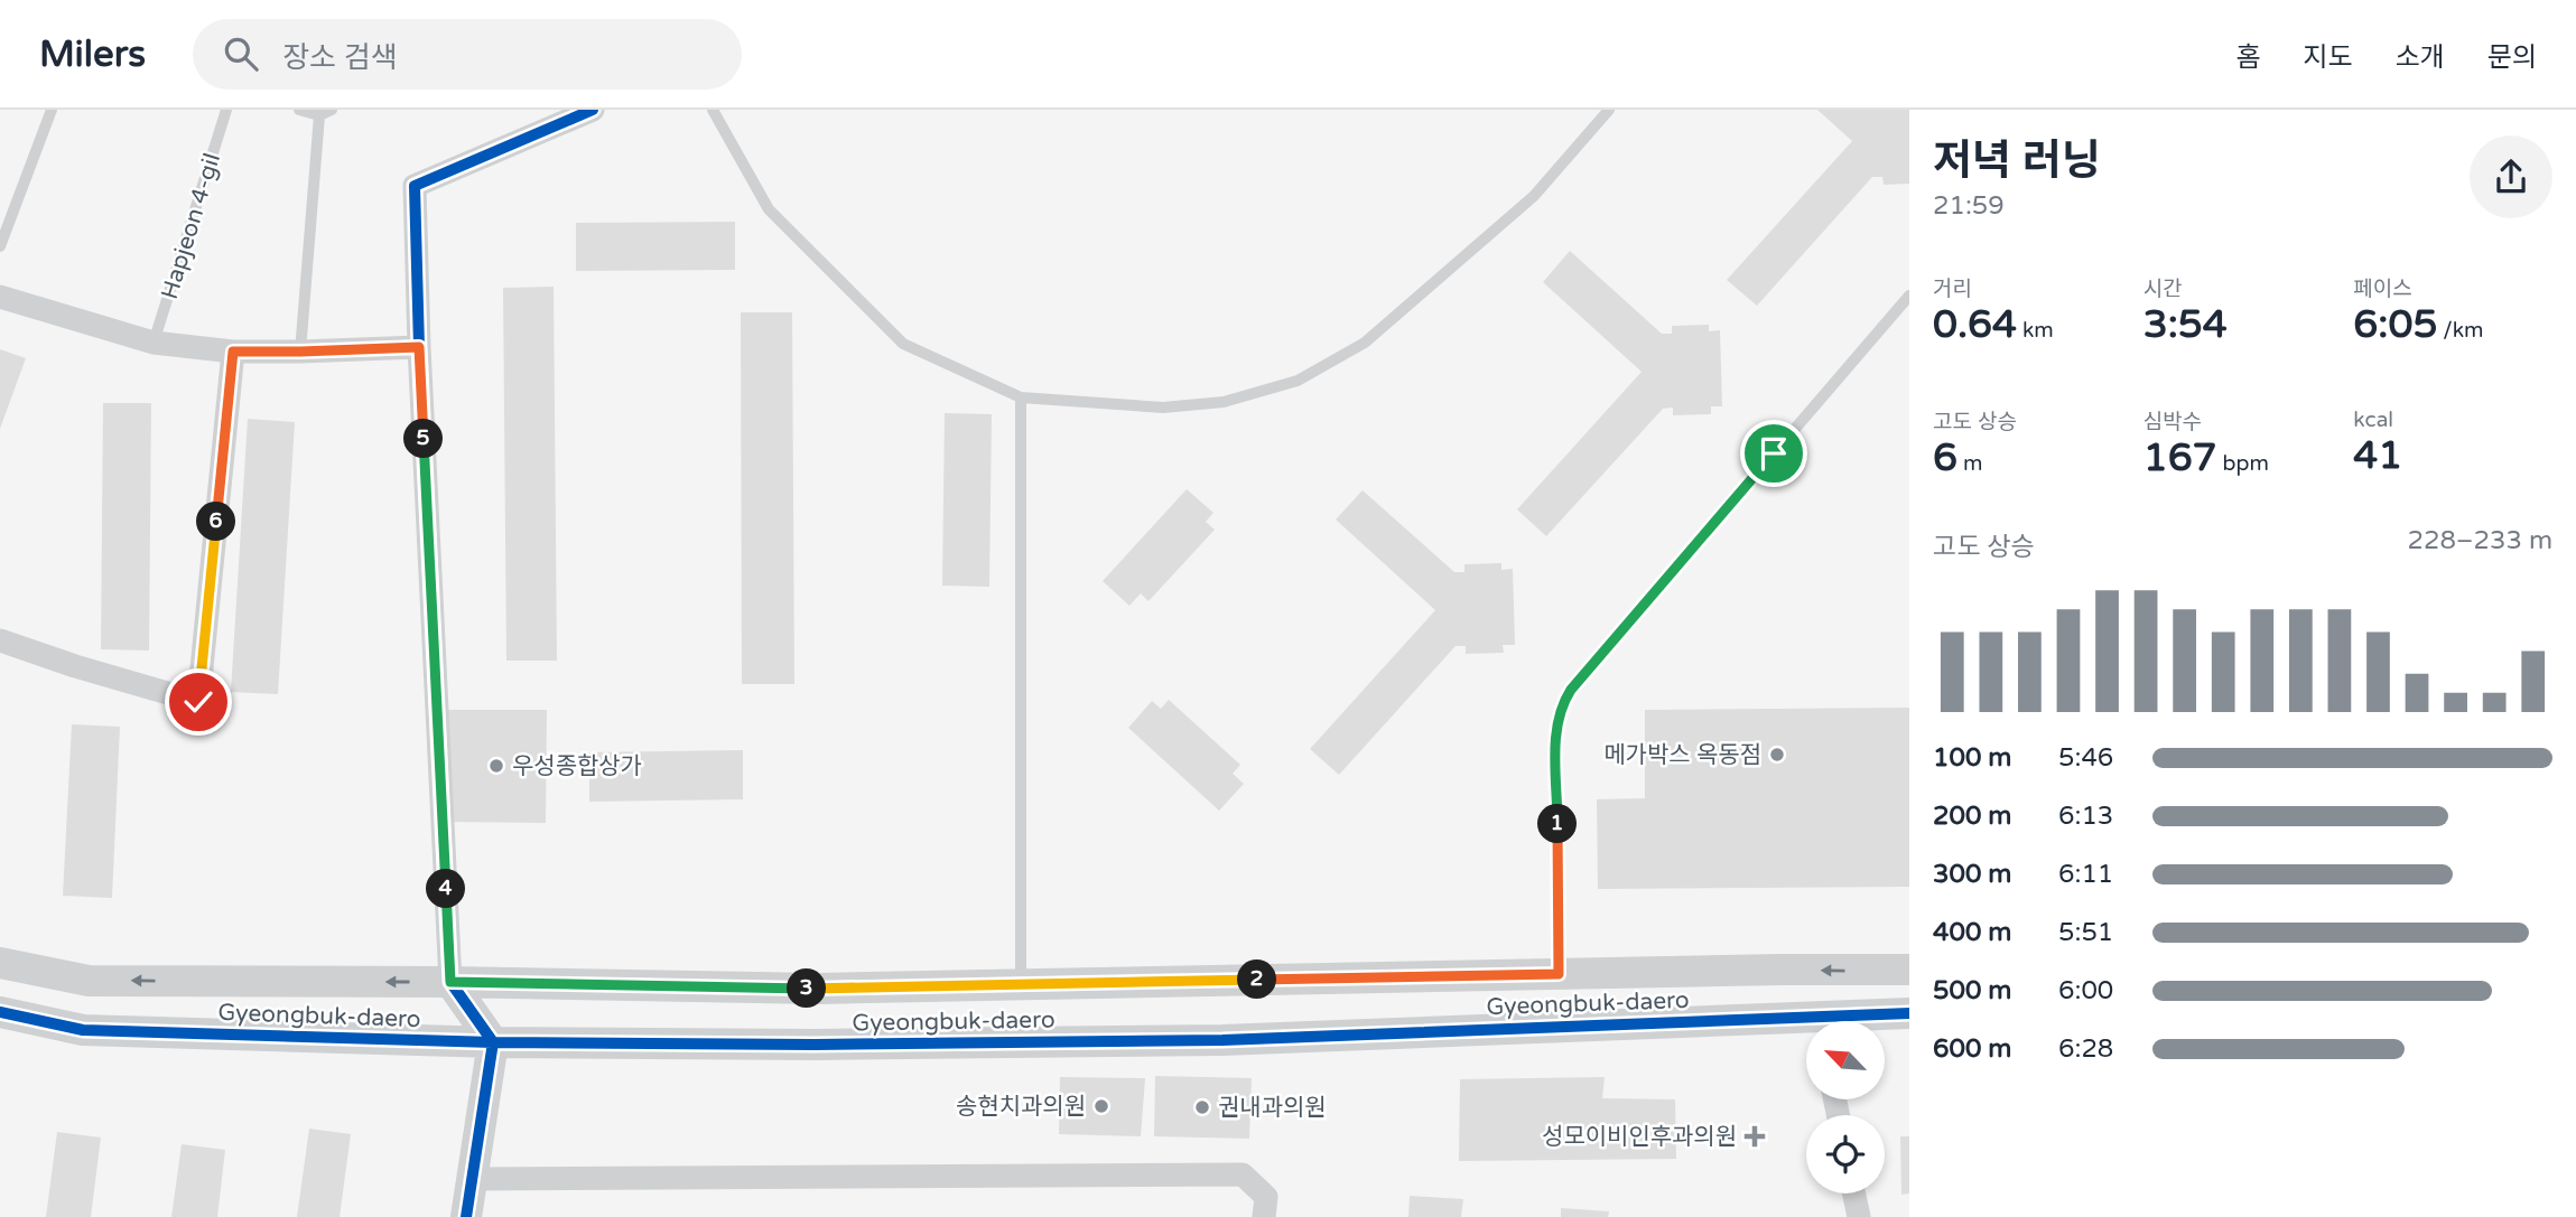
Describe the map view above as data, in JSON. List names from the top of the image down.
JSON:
{
  "streets": {
    "street": ["Gyeongbuk-daero"],
    "lane": ["Hapjeon 4-gil"]
  },
  "places": {
    "other": [
      "메가박스 옥동점",
      "우성종합상가",
      "송현치과의원",
      "권내과의원"
    ],
    "health": ["성모이비인후과의원"]
  },
  "north": "top left",
  "page": {
    "header": "Milers",
    "search": "장소 검색",
    "nav": [
      "홈",
      "지도",
      "소개",
      "문의"
    ],
    "heading": ["저녁 러닝", "21:59"],
    "stats": [
      ["거리", "0.64 km"],
      ["시간", "3:54"],
      ["페이스", "6:05 /km"],
      ["고도 상승", "6 m"],
      ["심박수", "167 bpm"],
      ["kcal", "41"]
    ],
    "pins": [
      "5",
      "6",
      "1",
      "4",
      "2",
      "3"
    ],
    "chart": ["고도 상승", "228–233 m"],
    "list": [
      {
        "name": "100 m",
        "note": "5:46"
      },
      {
        "name": "200 m",
        "note": "6:13"
      },
      {
        "name": "300 m",
        "note": "6:11"
      },
      {
        "name": "400 m",
        "note": "5:51"
      },
      {
        "name": "500 m",
        "note": "6:00"
      },
      {
        "name": "600 m",
        "note": "6:28"
      }
    ]
  }
}
